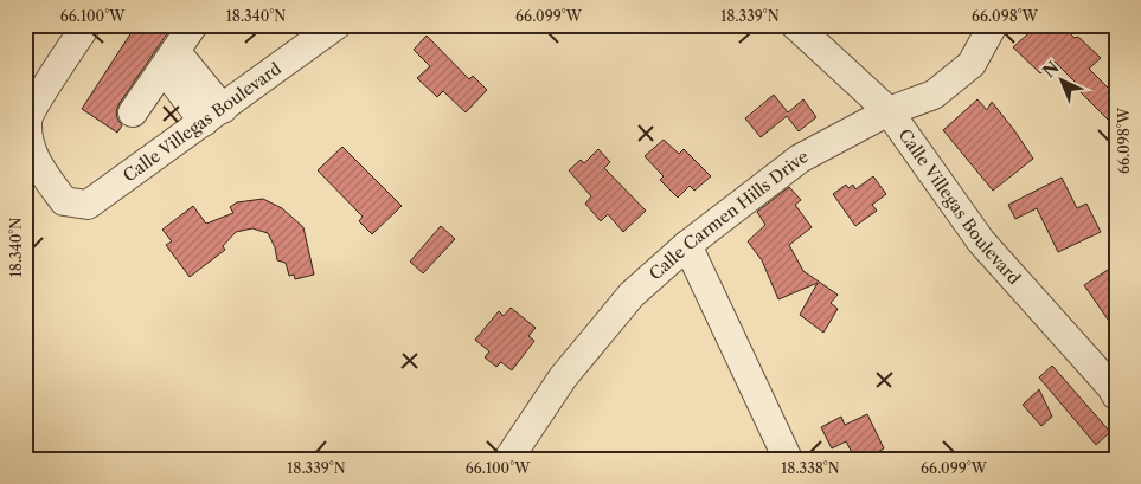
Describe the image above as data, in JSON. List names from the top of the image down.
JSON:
{
  "streets": {
    "street": ["Calle Villegas Boulevard", "Calle Carmen Hills Drive"]
  },
  "crossings": [
    ["Calle Villegas Boulevard", "Calle Carmen Hills Drive"]
  ],
  "north": "top left",
  "coordinates": [
    "66.100°W",
    "18.340°N",
    "66.099°W",
    "18.339°N",
    "66.098°W",
    "18.338°N"
  ]
}
